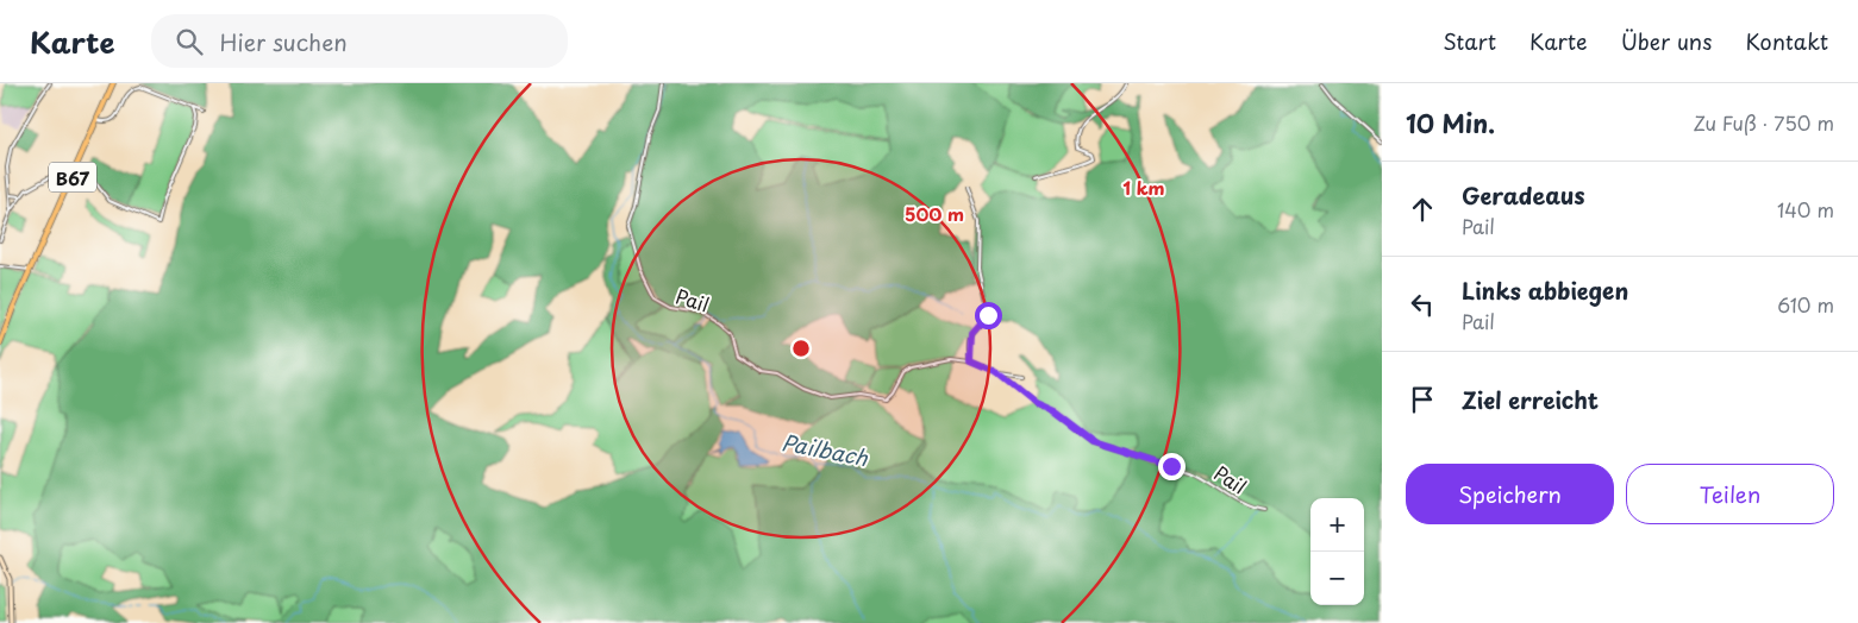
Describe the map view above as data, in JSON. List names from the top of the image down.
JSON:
{
  "streets": {
    "main road": ["B67"],
    "street": ["Pail"]
  },
  "water": ["Pailbach"],
  "page": {
    "header": "Karte",
    "search": "Hier suchen",
    "nav": [
      "Start",
      "Karte",
      "Über uns",
      "Kontakt"
    ],
    "heading": ["10 Min.", "Zu Fuß · 750 m"],
    "list": [
      ["Geradeaus", "Pail", "140 m"],
      ["Links abbiegen", "Pail", "610 m"],
      "Ziel erreicht"
    ],
    "buttons": ["Speichern", "Teilen"],
    "map_buttons": ["+", "−"]
  },
  "rings": ["1 km", "500 m"]
}
